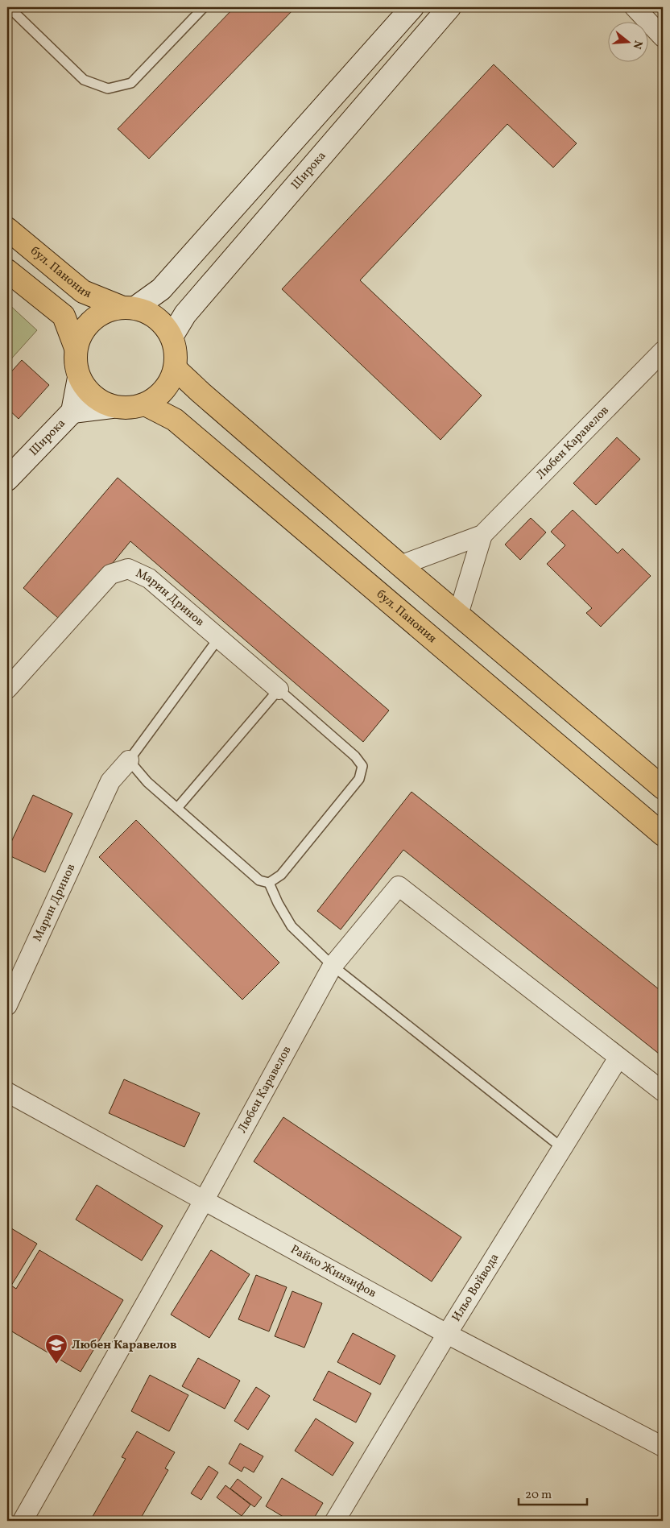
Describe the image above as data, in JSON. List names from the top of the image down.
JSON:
{
  "streets": {
    "main road": ["Широка", "бул. Панония"],
    "street": [
      "Любен Каравелов",
      "Марин Дринов",
      "Райко Жинзифов",
      "Ильо Войвода"
    ]
  },
  "crossings": [
    ["Широка", "бул. Панония"],
    ["Любен Каравелов", "Райко Жинзифов"],
    ["Любен Каравелов", "Ильо Войвода"],
    ["Райко Жинзифов", "Ильо Войвода"]
  ],
  "places": {
    "school or university": ["Любен Каравелов"]
  },
  "scale_bar": "20 m",
  "north": "right"
}
